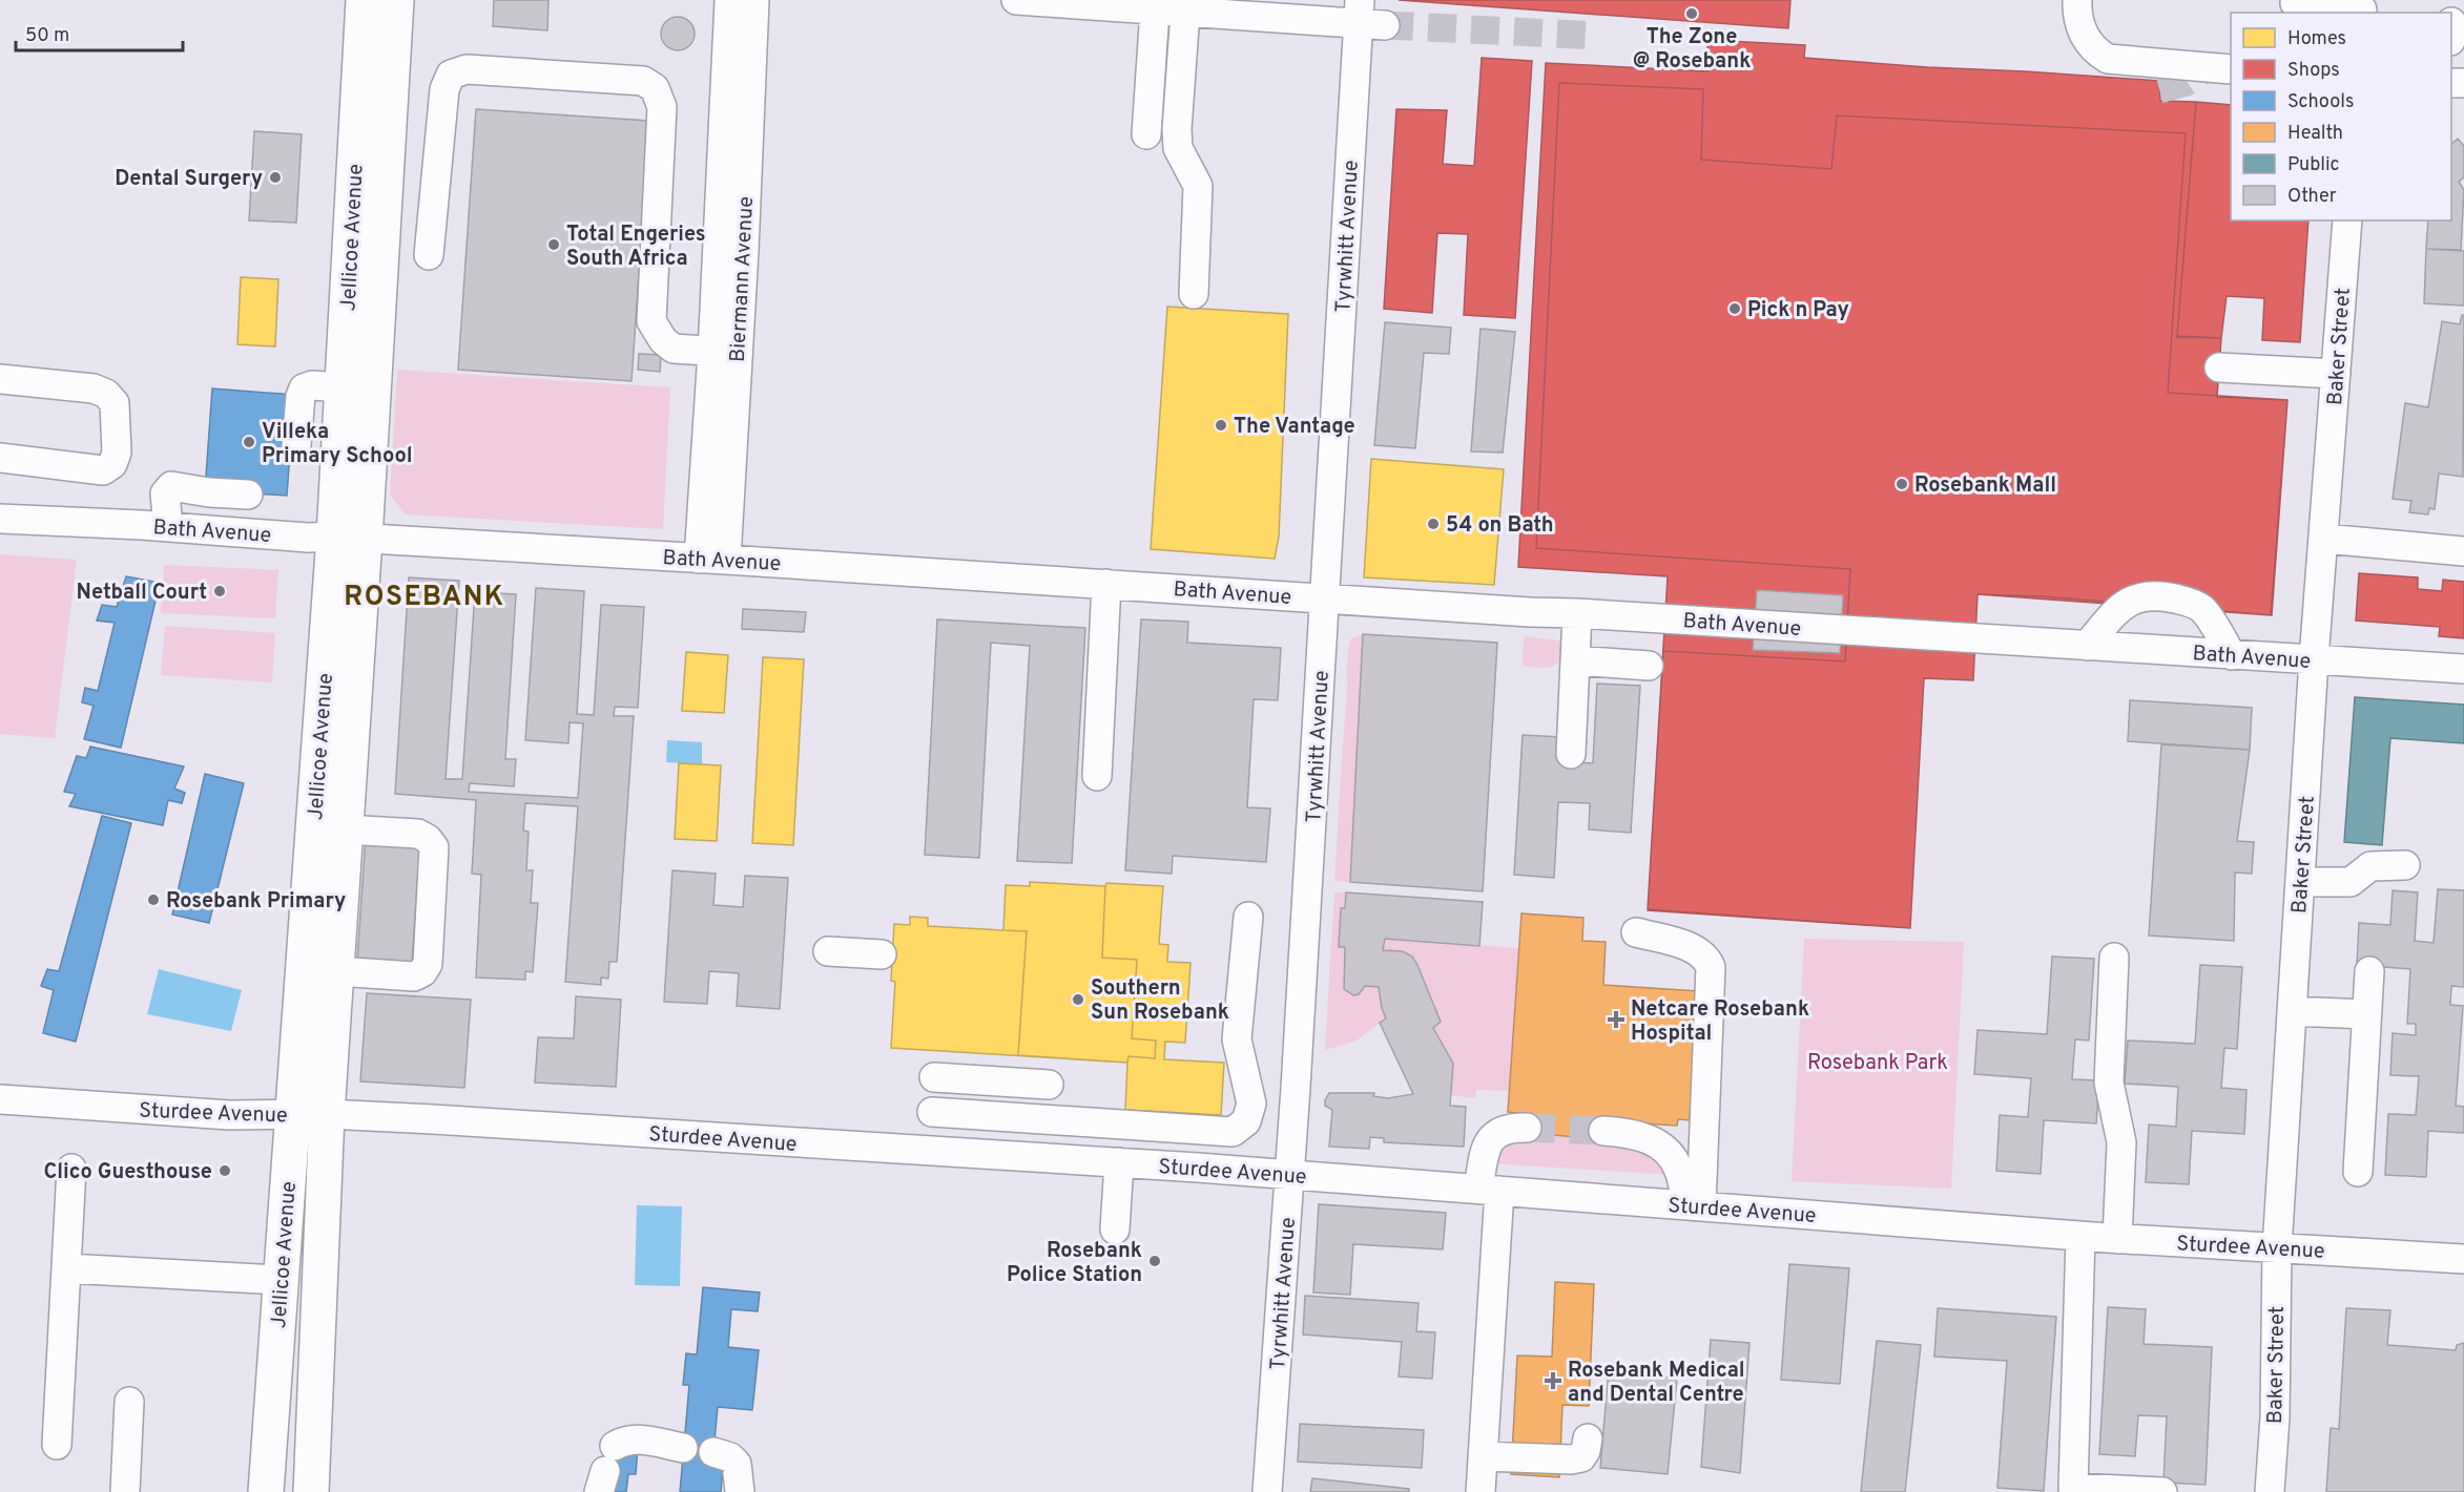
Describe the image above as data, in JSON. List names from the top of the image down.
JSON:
{
  "streets": {
    "main road": ["Jellicoe Avenue"],
    "street": [
      "Tyrwhitt Avenue",
      "Biermann Avenue",
      "Baker Street",
      "Bath Avenue",
      "Sturdee Avenue"
    ]
  },
  "crossings": [
    ["Tyrwhitt Avenue", "Bath Avenue"],
    ["Tyrwhitt Avenue", "Sturdee Avenue"],
    ["Jellicoe Avenue", "Bath Avenue"],
    ["Jellicoe Avenue", "Sturdee Avenue"],
    ["Biermann Avenue", "Bath Avenue"],
    ["Baker Street", "Bath Avenue"],
    ["Baker Street", "Sturdee Avenue"]
  ],
  "districts": ["ROSEBANK"],
  "parks": ["Rosebank Park"],
  "places": {
    "other": [
      "The Zone @ Rosebank",
      "Dental Surgery",
      "Total Engeries South Africa",
      "Pick n Pay",
      "The Vantage",
      "Villeka Primary School",
      "Rosebank Mall",
      "54 on Bath",
      "Netball Court",
      "Rosebank Primary",
      "Southern Sun Rosebank",
      "Clico Guesthouse",
      "Rosebank Police Station"
    ],
    "health": ["Netcare Rosebank Hospital", "Rosebank Medical and Dental Centre"]
  },
  "legend": [
    "Homes",
    "Shops",
    "Schools",
    "Health",
    "Public",
    "Other"
  ],
  "scale_bar": "50 m"
}
